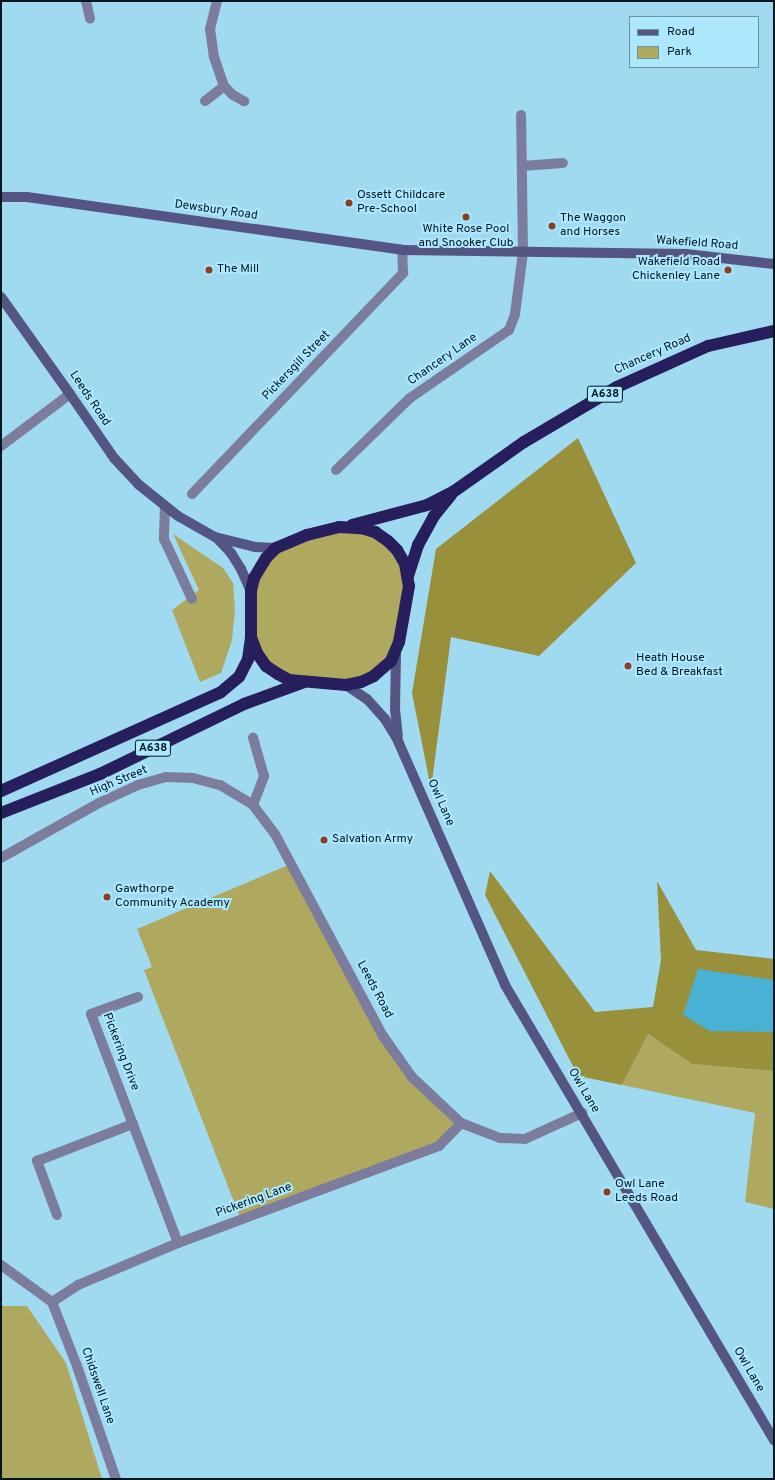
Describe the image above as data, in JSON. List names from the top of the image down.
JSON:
{
  "streets": {
    "highway": ["Chancery Road", "A638"],
    "main road": [
      "Dewsbury Road",
      "Wakefield Road",
      "Leeds Road",
      "Owl Lane"
    ],
    "street": [
      "Chancery Lane",
      "Pickersgill Street",
      "High Street",
      "Pickering Drive",
      "Pickering Lane",
      "Chidswell Lane"
    ]
  },
  "crossings": [
    ["Dewsbury Road", "Wakefield Road"],
    ["Dewsbury Road", "Pickersgill Street"],
    ["Wakefield Road", "Chancery Lane"],
    ["Wakefield Road", "Pickersgill Street"],
    ["Chancery Road", "A638"],
    ["A638", "Leeds Road"],
    ["A638", "Owl Lane"],
    ["Leeds Road", "High Street"],
    ["Leeds Road", "Owl Lane"],
    ["Leeds Road", "Pickering Lane"],
    ["Pickering Drive", "Pickering Lane"],
    ["Pickering Lane", "Chidswell Lane"]
  ],
  "places": [
    "Ossett Childcare Pre-School",
    "White Rose Pool and Snooker Club",
    "The Waggon and Horses",
    "The Mill",
    "Wakefield Road Chickenley Lane",
    "Heath House Bed & Breakfast",
    "Salvation Army",
    "Gawthorpe Community Academy",
    "Owl Lane Leeds Road"
  ],
  "legend": ["Road", "Park"]
}
